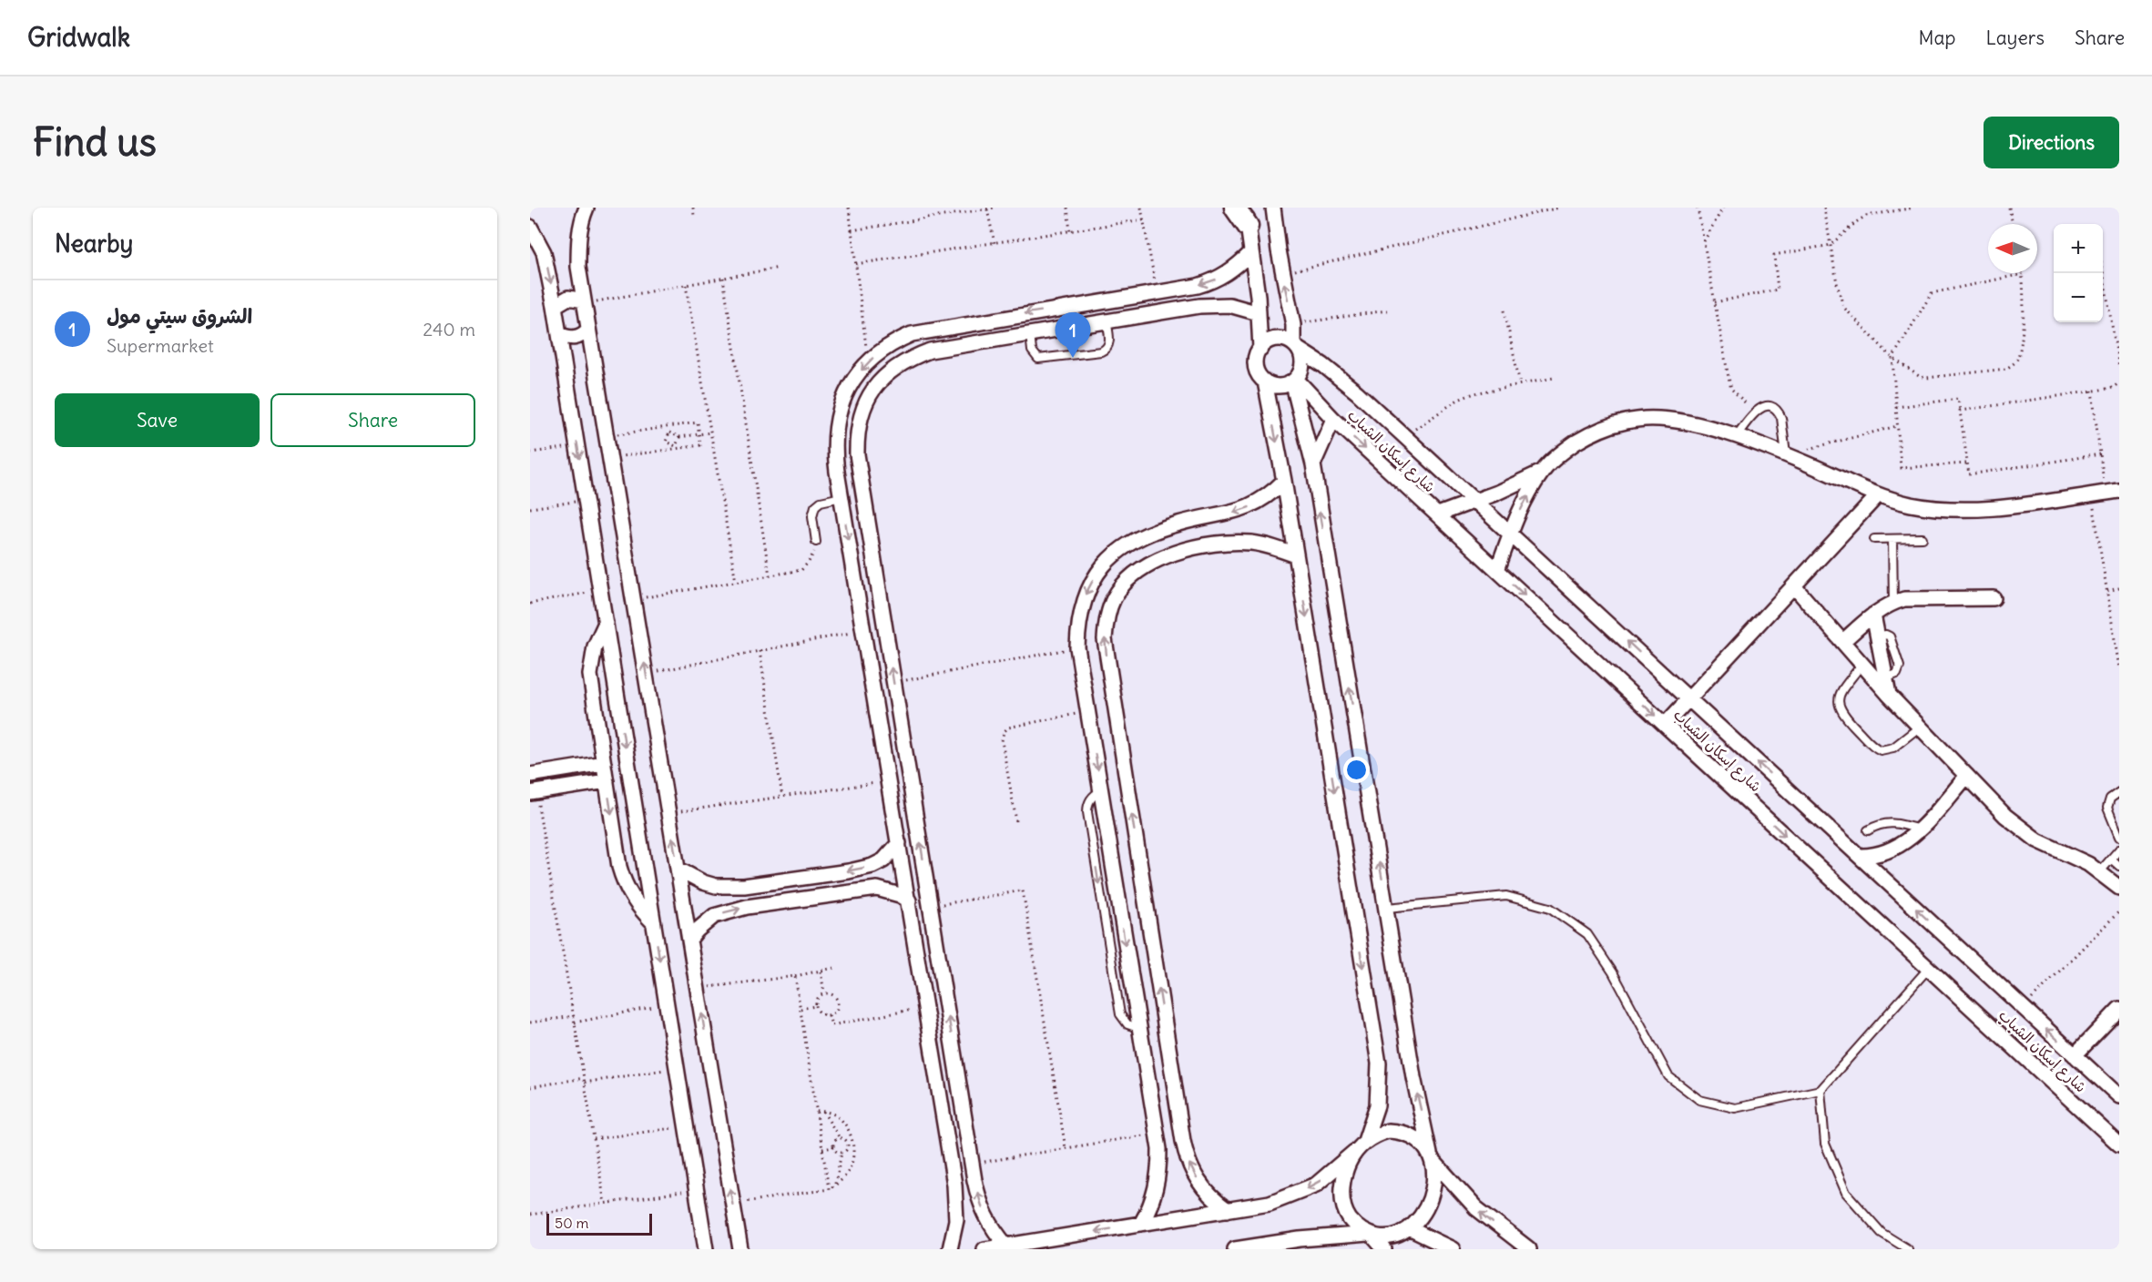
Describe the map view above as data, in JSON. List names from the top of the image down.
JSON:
{
  "streets": {
    "street": ["شارع إسكان الشباب"]
  },
  "scale_bar": "50 m",
  "north": "left",
  "page": {
    "header": "Gridwalk",
    "nav": ["Map", "Layers", "Share"],
    "buttons": [
      "Directions",
      ["Save", "Share"]
    ],
    "title": "Find us",
    "heading": "Nearby",
    "map_buttons": ["+", "−"],
    "list": [
      {
        "mark": "1",
        "name": "الشروق سيتي مول",
        "note": "Supermarket",
        "value": "240 m"
      }
    ],
    "pins": "1",
    "scale": "50 m"
  }
}
